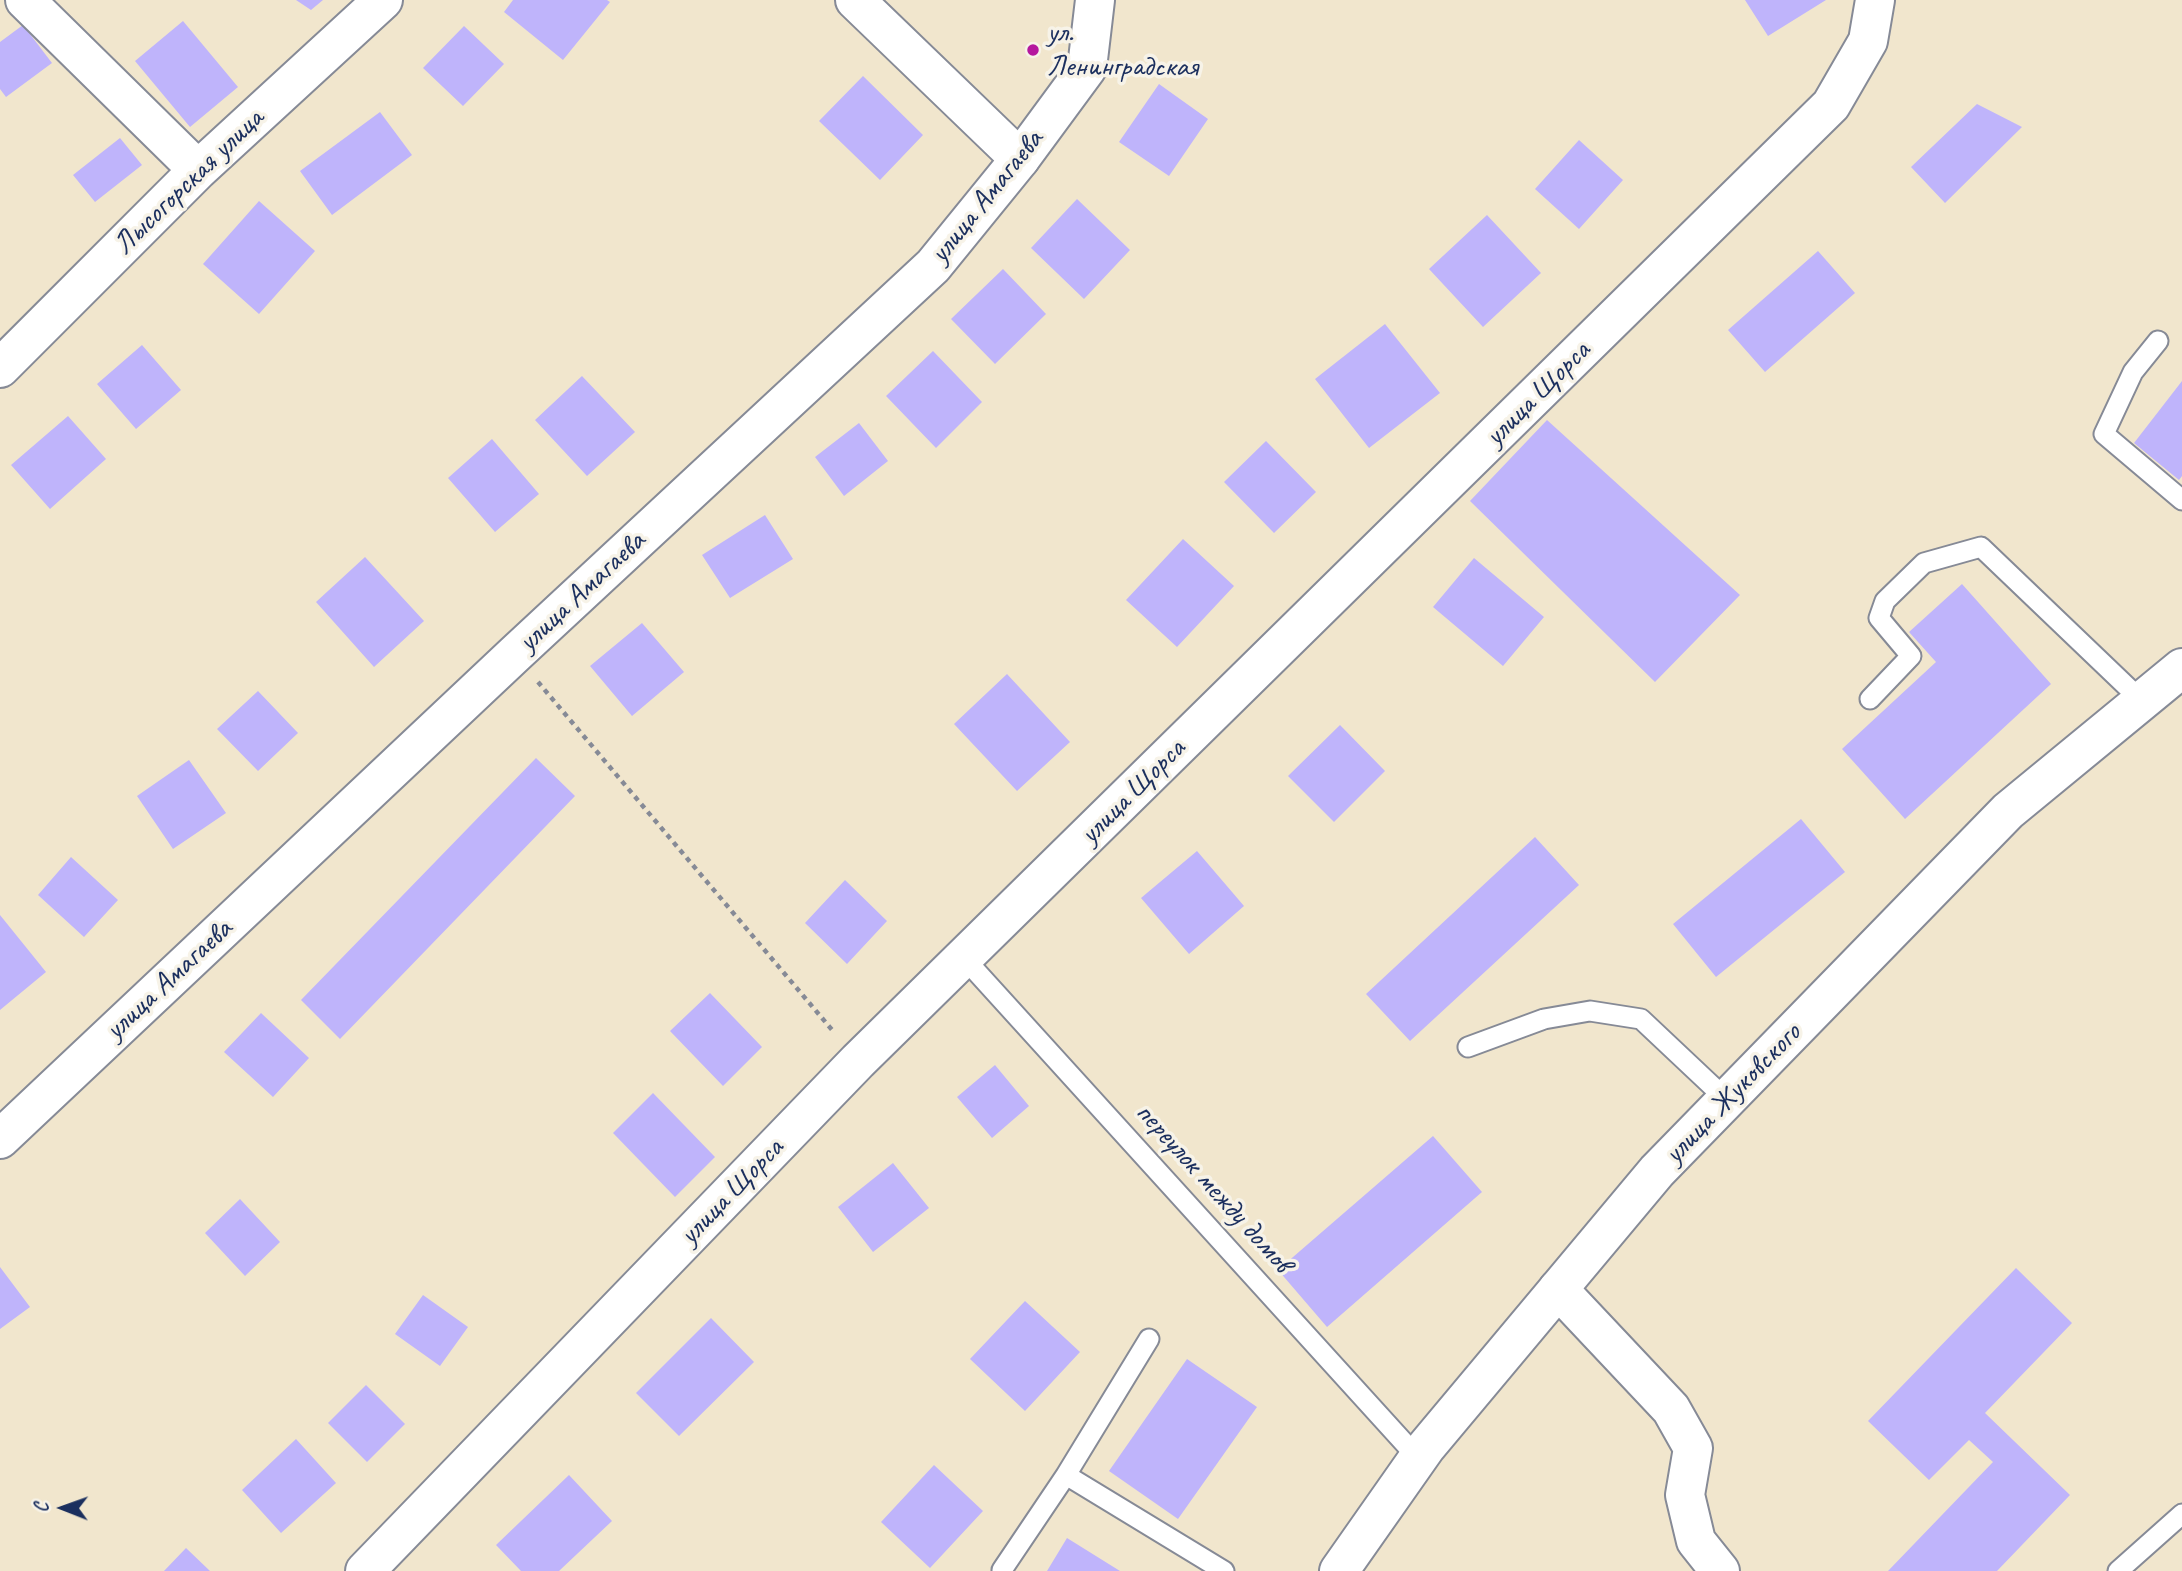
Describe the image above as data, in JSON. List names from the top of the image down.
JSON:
{
  "streets": {
    "street": [
      "Лысогорская улица",
      "улица Амагаева",
      "улица Щорса",
      "улица Жуковского"
    ],
    "lane": ["переулок между домов"]
  },
  "crossings": [
    ["улица Щорса", "переулок между домов"],
    ["улица Жуковского", "переулок между домов"]
  ],
  "places": ["ул. Ленинградская"],
  "north": "left"
}
